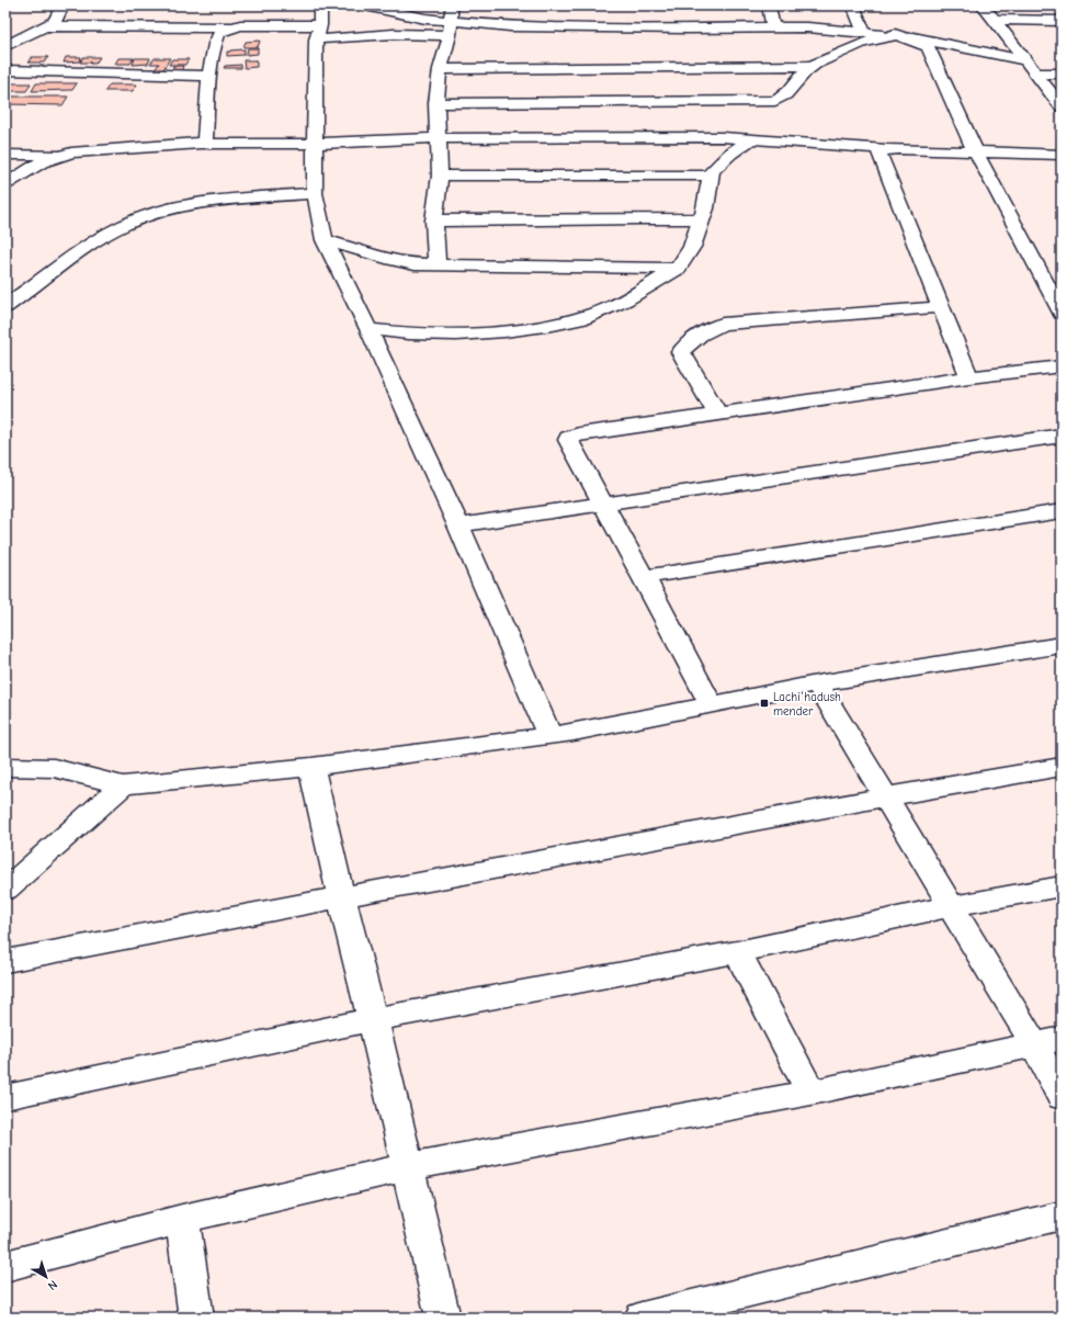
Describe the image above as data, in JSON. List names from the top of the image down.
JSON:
{
  "places": {
    "transit": ["Lachi hadush mender"]
  },
  "north": "bottom right"
}
